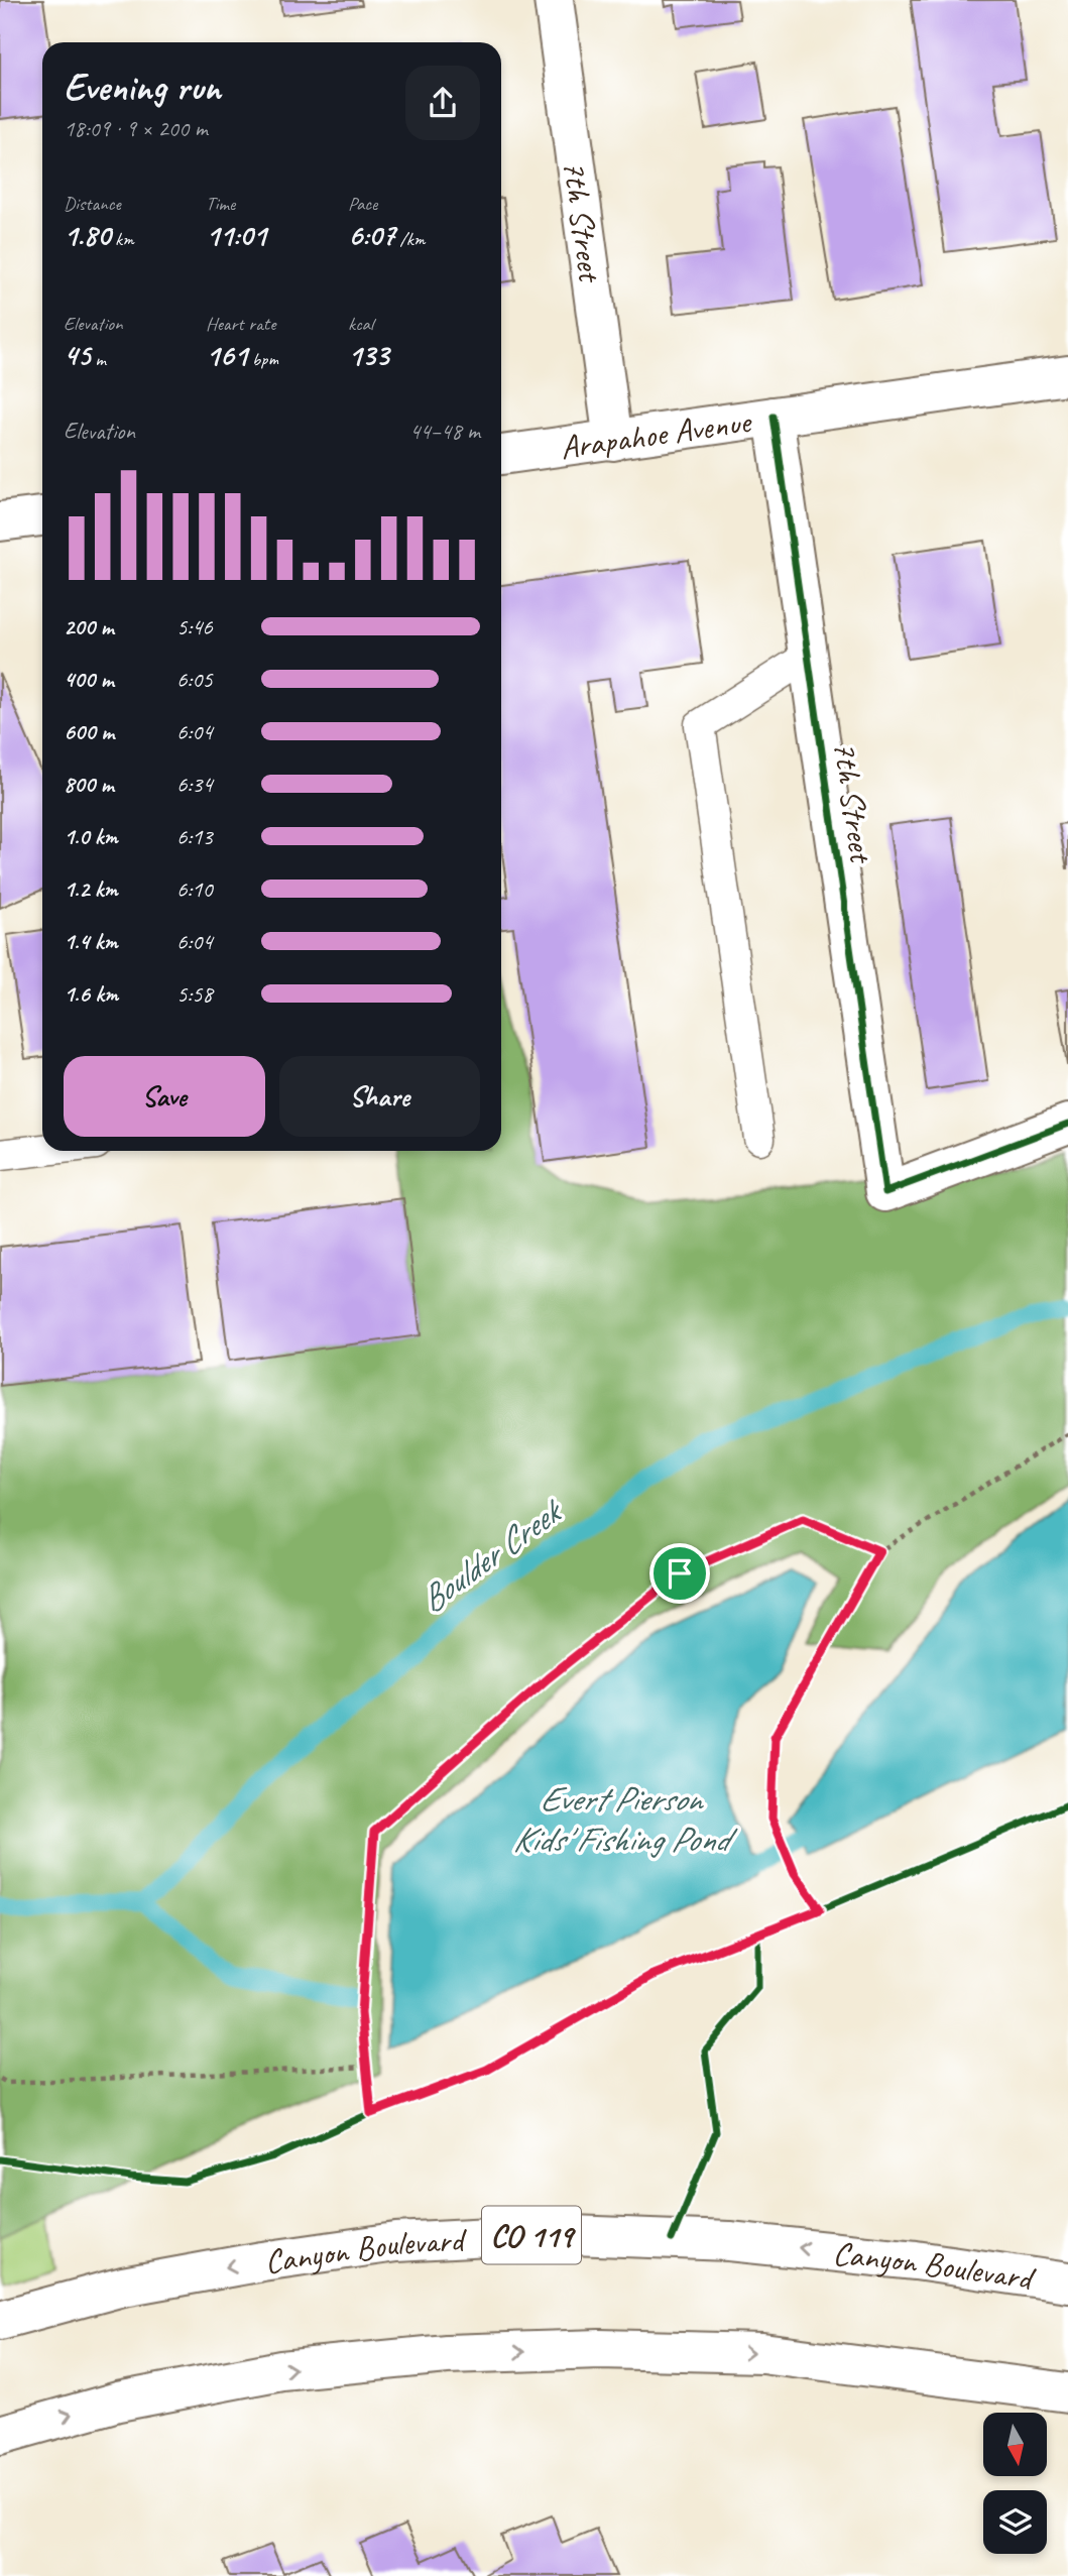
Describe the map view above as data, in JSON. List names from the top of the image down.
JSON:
{
  "streets": {
    "main road": [
      "7th Street",
      "Arapahoe Avenue",
      "CO 119",
      "Canyon Boulevard"
    ]
  },
  "crossings": [
    ["7th Street", "Arapahoe Avenue"]
  ],
  "water": ["Boulder Creek", "Evert Pierson Kids' Fishing Pond"],
  "north": "bottom",
  "page": {
    "heading": ["Evening run", "18:09 · 9 × 200 m"],
    "stats": [
      ["Distance", "1.80 km"],
      ["Time", "11:01"],
      ["Pace", "6:07 /km"],
      ["Elevation", "45 m"],
      ["Heart rate", "161 bpm"],
      ["kcal", "133"]
    ],
    "chart": ["Elevation", "44–48 m"],
    "list": [
      {
        "name": "200 m",
        "note": "5:46"
      },
      {
        "name": "400 m",
        "note": "6:05"
      },
      {
        "name": "600 m",
        "note": "6:04"
      },
      {
        "name": "800 m",
        "note": "6:34"
      },
      {
        "name": "1.0 km",
        "note": "6:13"
      },
      {
        "name": "1.2 km",
        "note": "6:10"
      },
      {
        "name": "1.4 km",
        "note": "6:04"
      },
      {
        "name": "1.6 km",
        "note": "5:58"
      }
    ],
    "buttons": ["Save", "Share"]
  }
}
